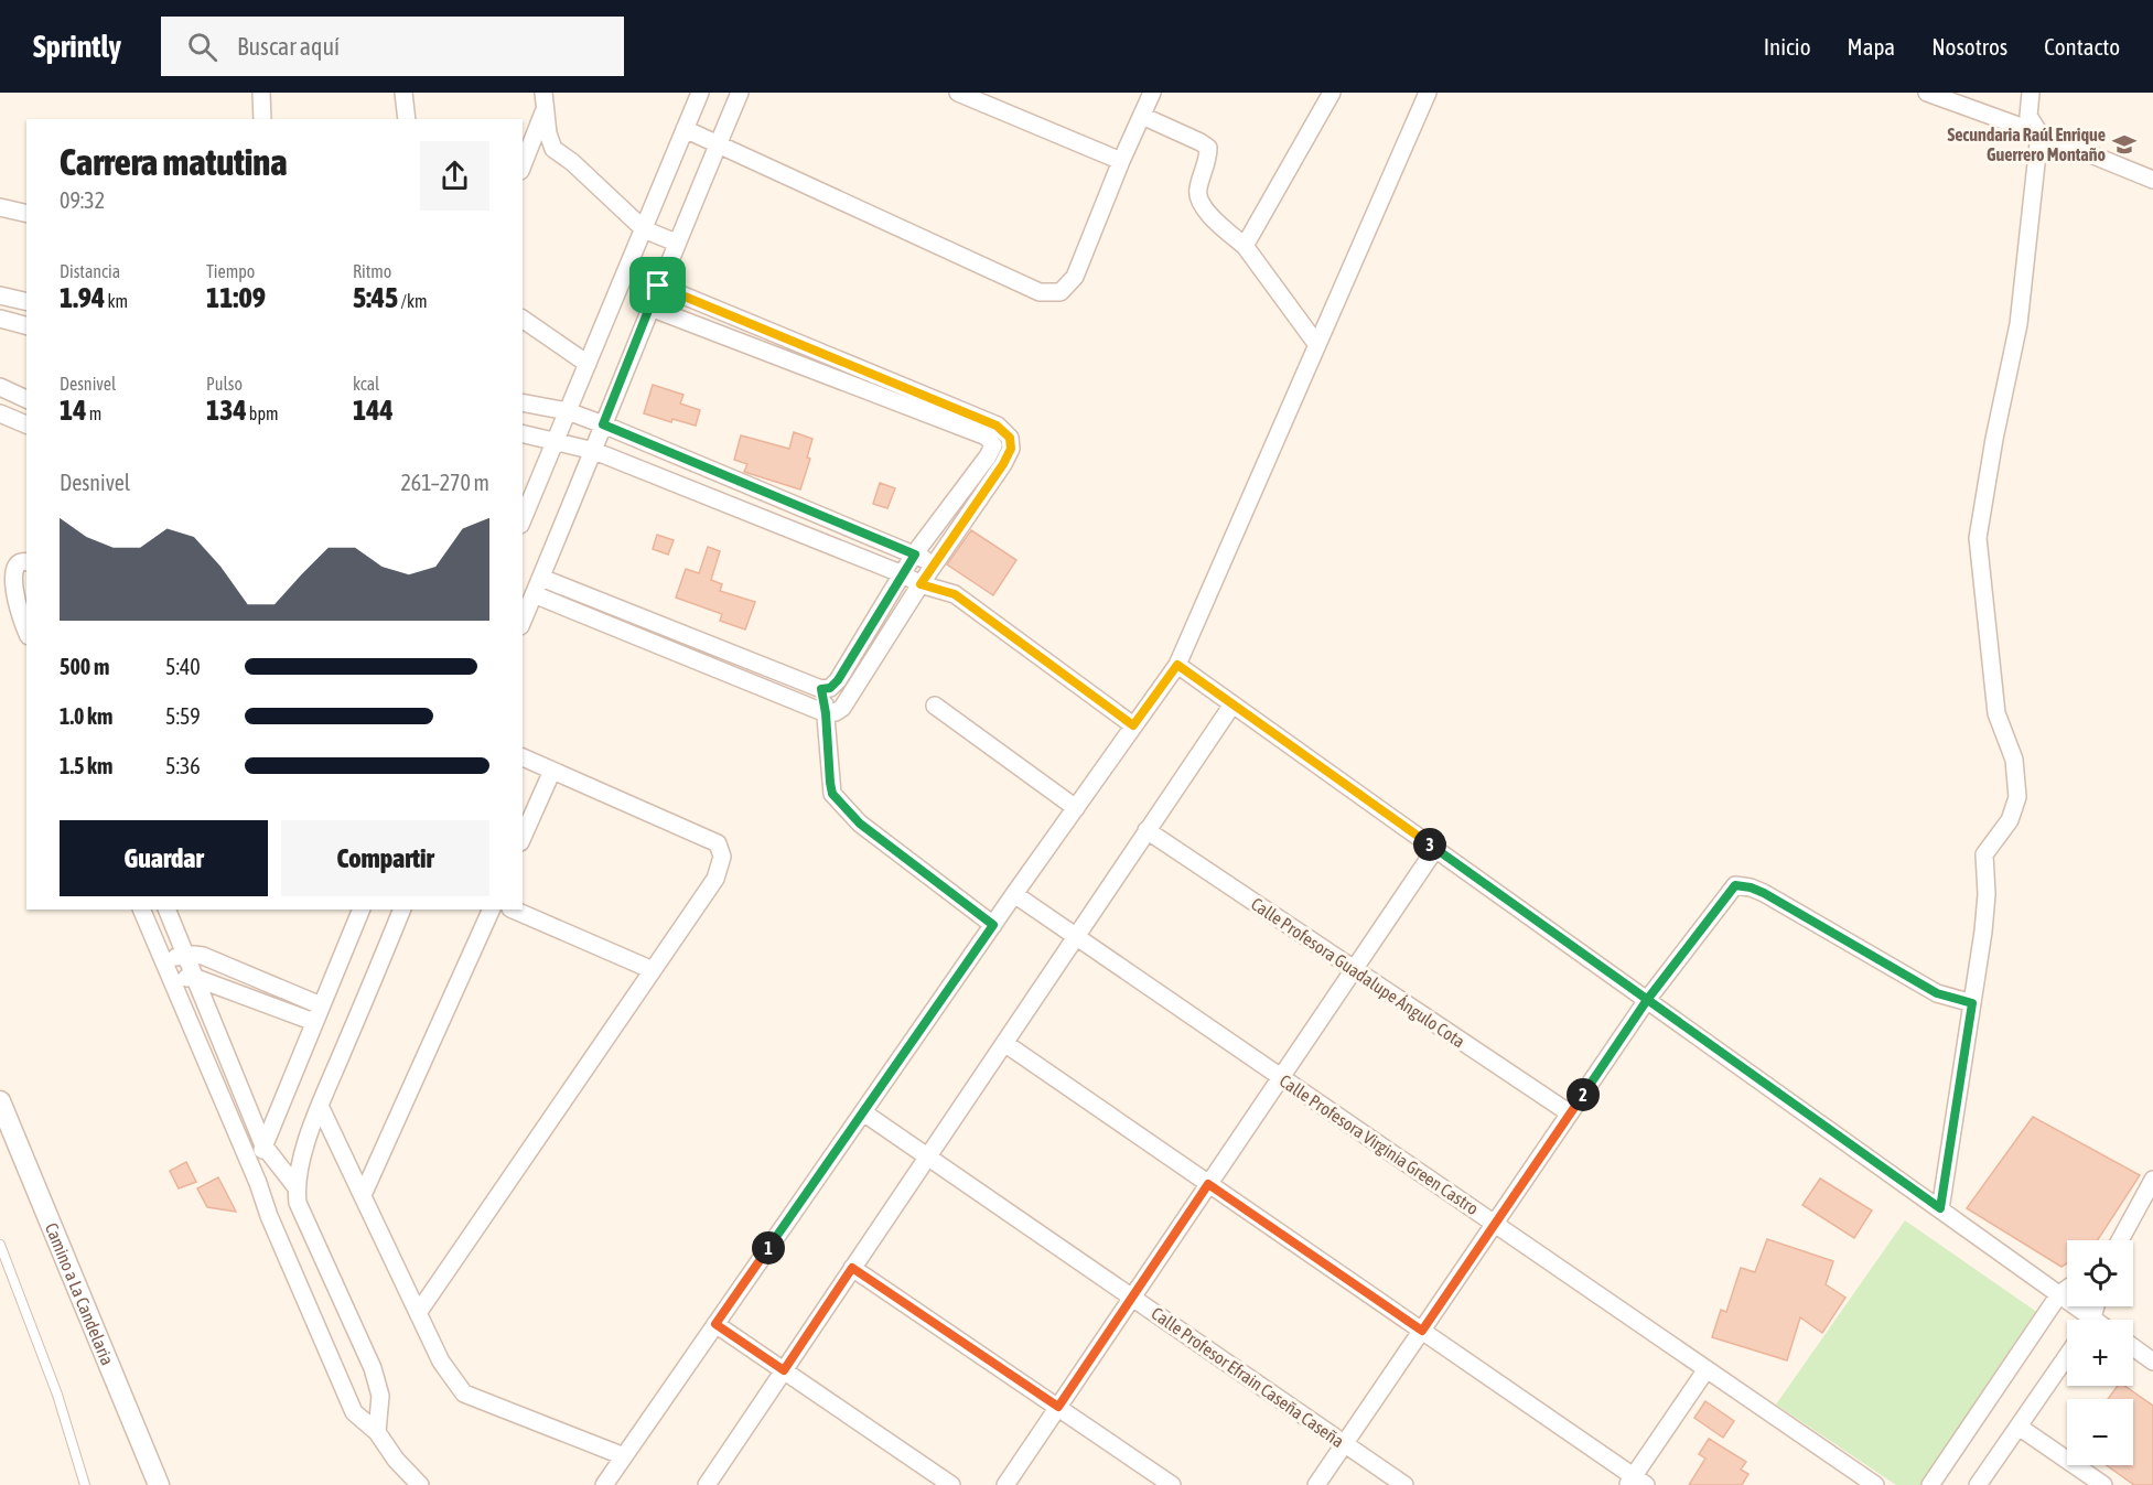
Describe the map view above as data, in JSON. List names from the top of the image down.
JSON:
{
  "streets": {
    "street": [
      "Calle Profesora Guadalupe Ángulo Cota",
      "Calle Profesora Virginia Green Castro",
      "Camino a La Candelaria",
      "Calle Profesor Efrain Caseña Caseña"
    ]
  },
  "places": {
    "school or university": ["Secundaria Raúl Enrique Guerrero Montaño"]
  },
  "page": {
    "header": "Sprintly",
    "search": "Buscar aquí",
    "nav": [
      "Inicio",
      "Mapa",
      "Nosotros",
      "Contacto"
    ],
    "heading": ["Carrera matutina", "09:32"],
    "stats": [
      ["Distancia", "1.94 km"],
      ["Tiempo", "11:09"],
      ["Ritmo", "5:45 /km"],
      ["Desnivel", "14 m"],
      ["Pulso", "134 bpm"],
      ["kcal", "144"]
    ],
    "chart": ["Desnivel", "261–270 m"],
    "list": [
      {
        "name": "500 m",
        "note": "5:40"
      },
      {
        "name": "1.0 km",
        "note": "5:59"
      },
      {
        "name": "1.5 km",
        "note": "5:36"
      }
    ],
    "buttons": ["Guardar", "Compartir"],
    "pins": ["3", "2", "1"],
    "map_buttons": ["+", "−"]
  }
}
